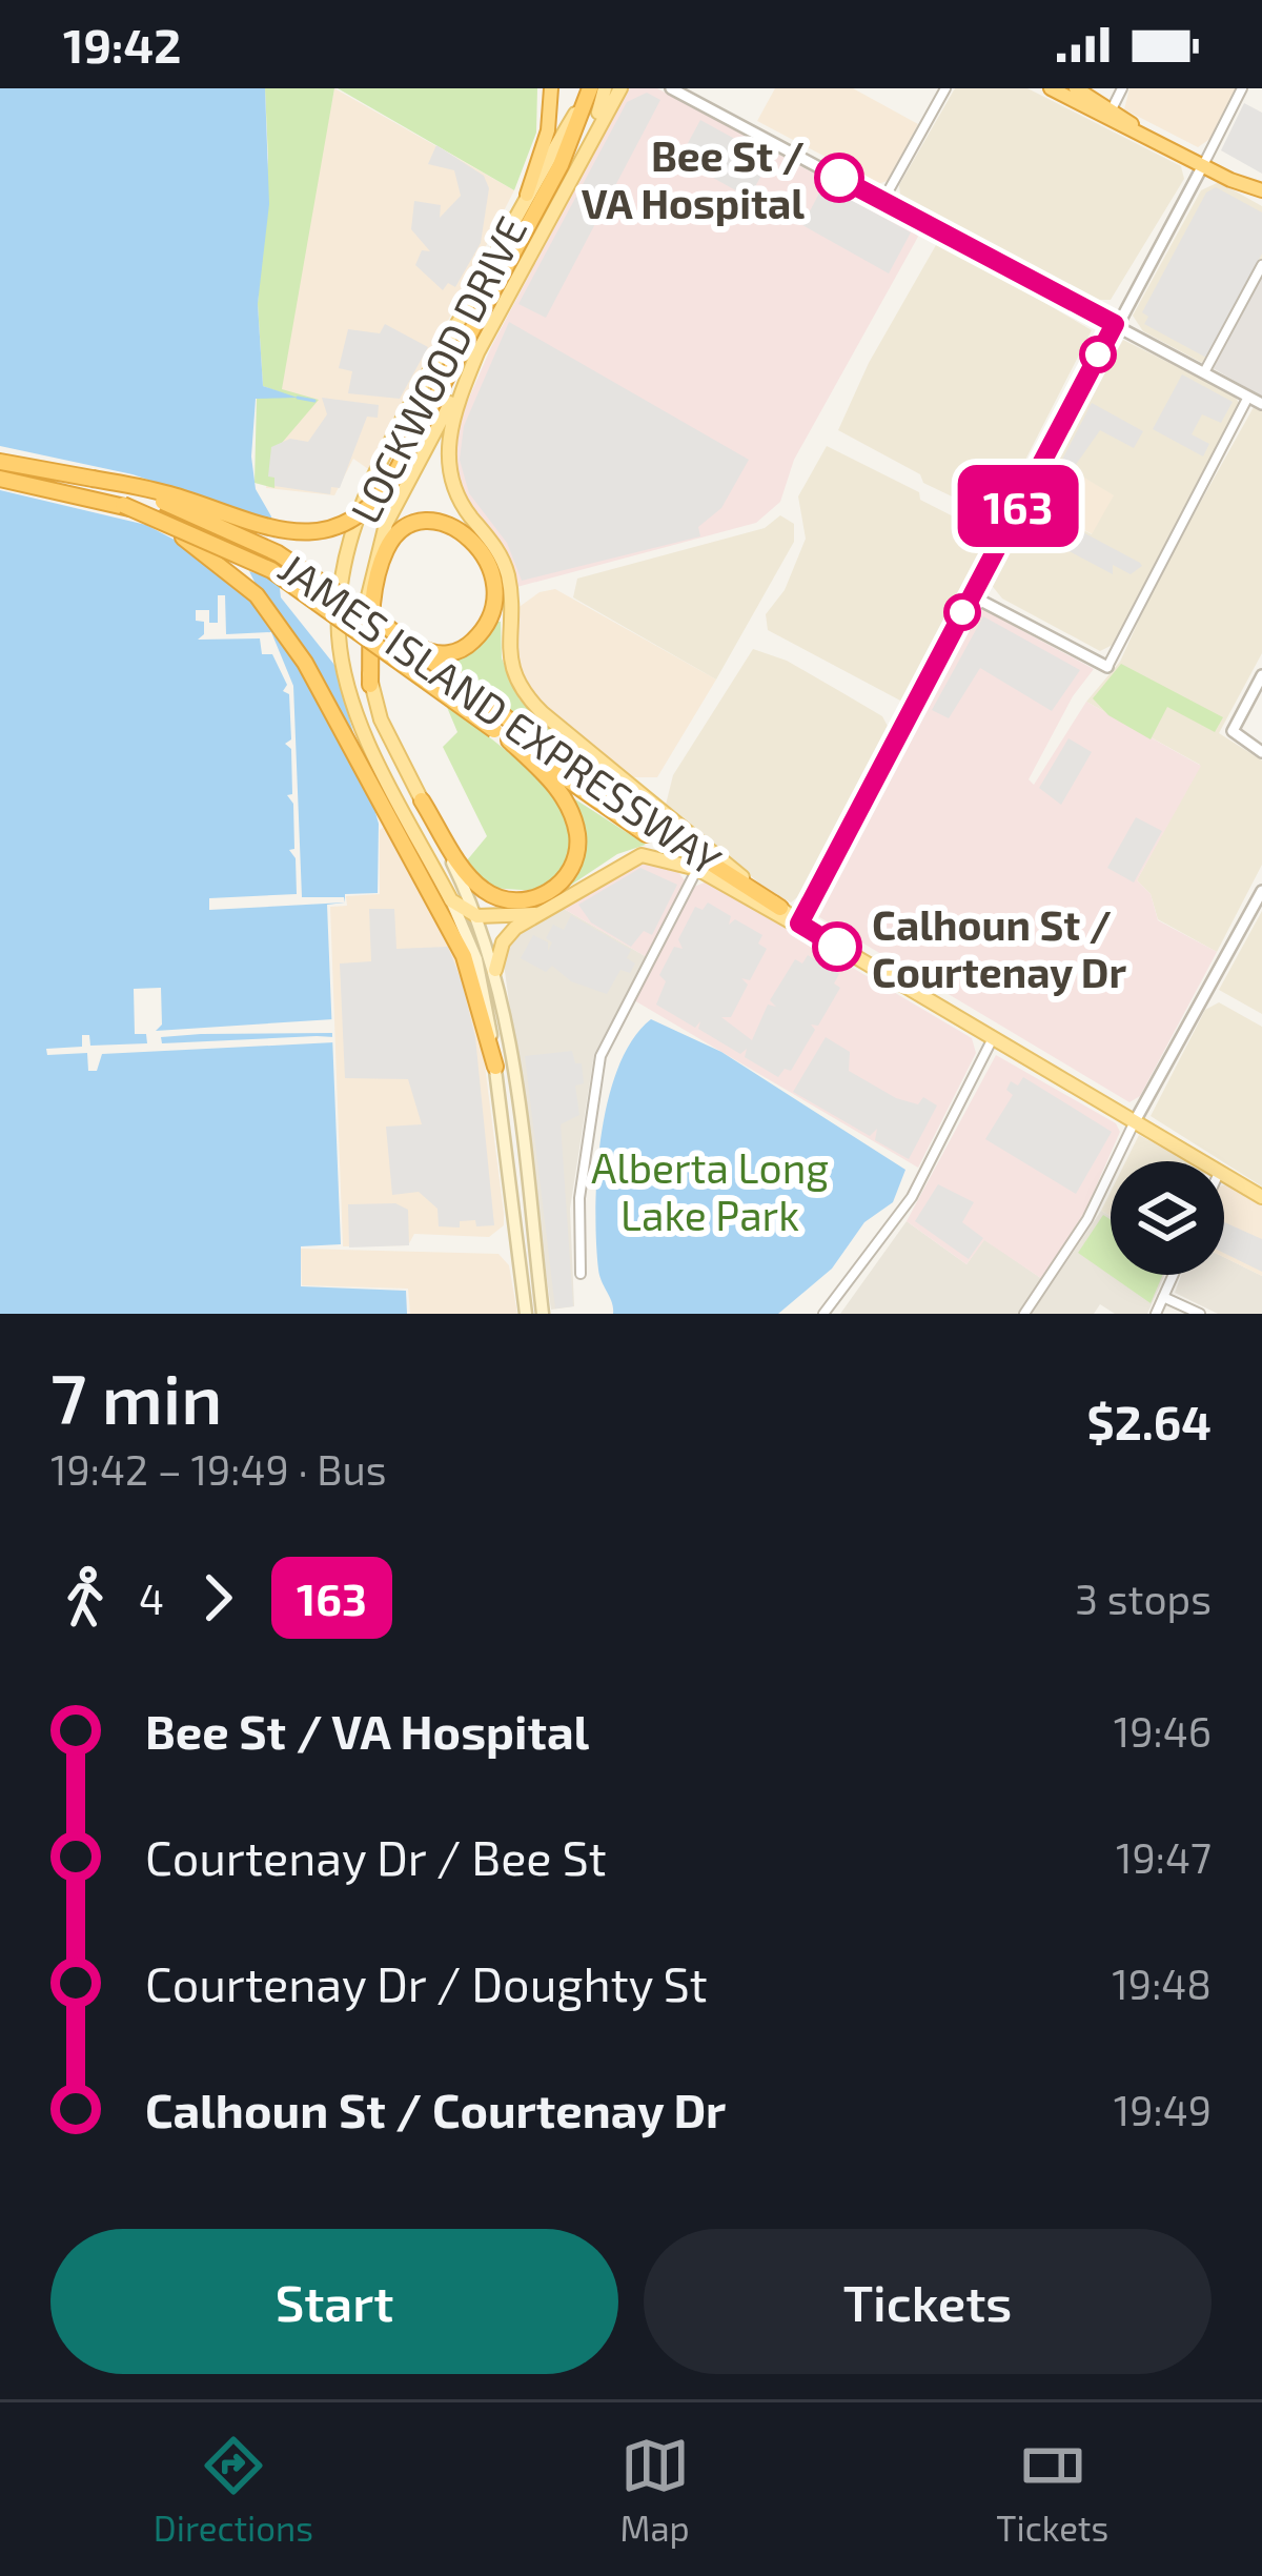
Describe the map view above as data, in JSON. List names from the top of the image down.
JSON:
{
  "streets": {
    "highway": ["JAMES ISLAND EXPRESSWAY"],
    "main road": ["LOCKWOOD DRIVE"]
  },
  "parks": ["Alberta Long Lake Park"],
  "places": ["Bee St / VA Hospital", "Calhoun St / Courtenay Dr"],
  "lines": ["bus line 163"],
  "page": {
    "status": "19:42",
    "on_map": "163",
    "heading": ["7 min", "19:42 – 19:49 · Bus", "$2.64"],
    "legs": ["4", "163", "3 stops"],
    "list": [
      {
        "name": "Bee St / VA Hospital",
        "value": "19:46"
      },
      {
        "name": "Courtenay Dr / Bee St",
        "value": "19:47"
      },
      {
        "name": "Courtenay Dr / Doughty St",
        "value": "19:48"
      },
      {
        "name": "Calhoun St / Courtenay Dr",
        "value": "19:49"
      }
    ],
    "buttons": ["Start", "Tickets"],
    "tabs": ["Directions", "Map", "Tickets"]
  }
}
